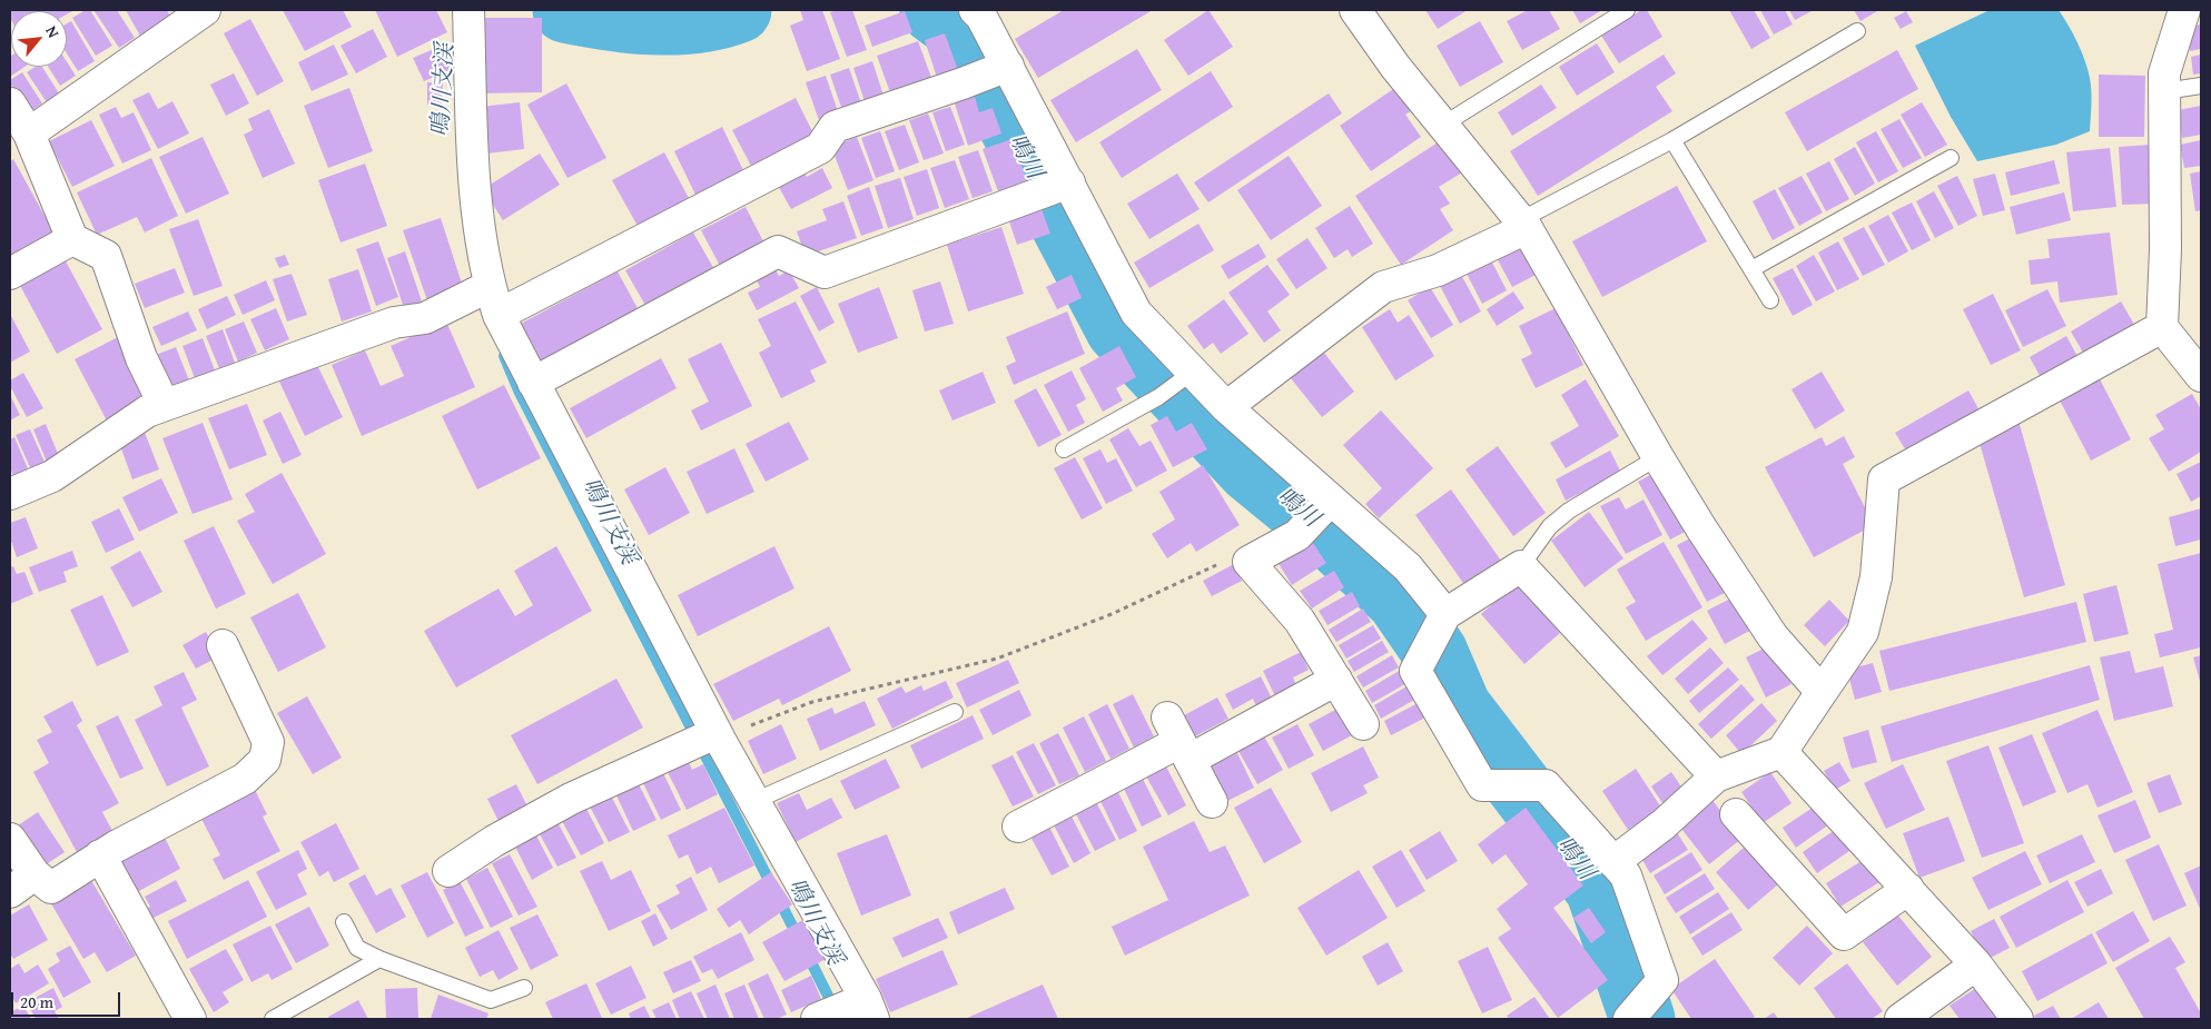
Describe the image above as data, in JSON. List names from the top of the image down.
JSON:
{
  "water": ["鳴川支渓", "鳴川"],
  "scale_bar": "20 m",
  "north": "top right"
}
